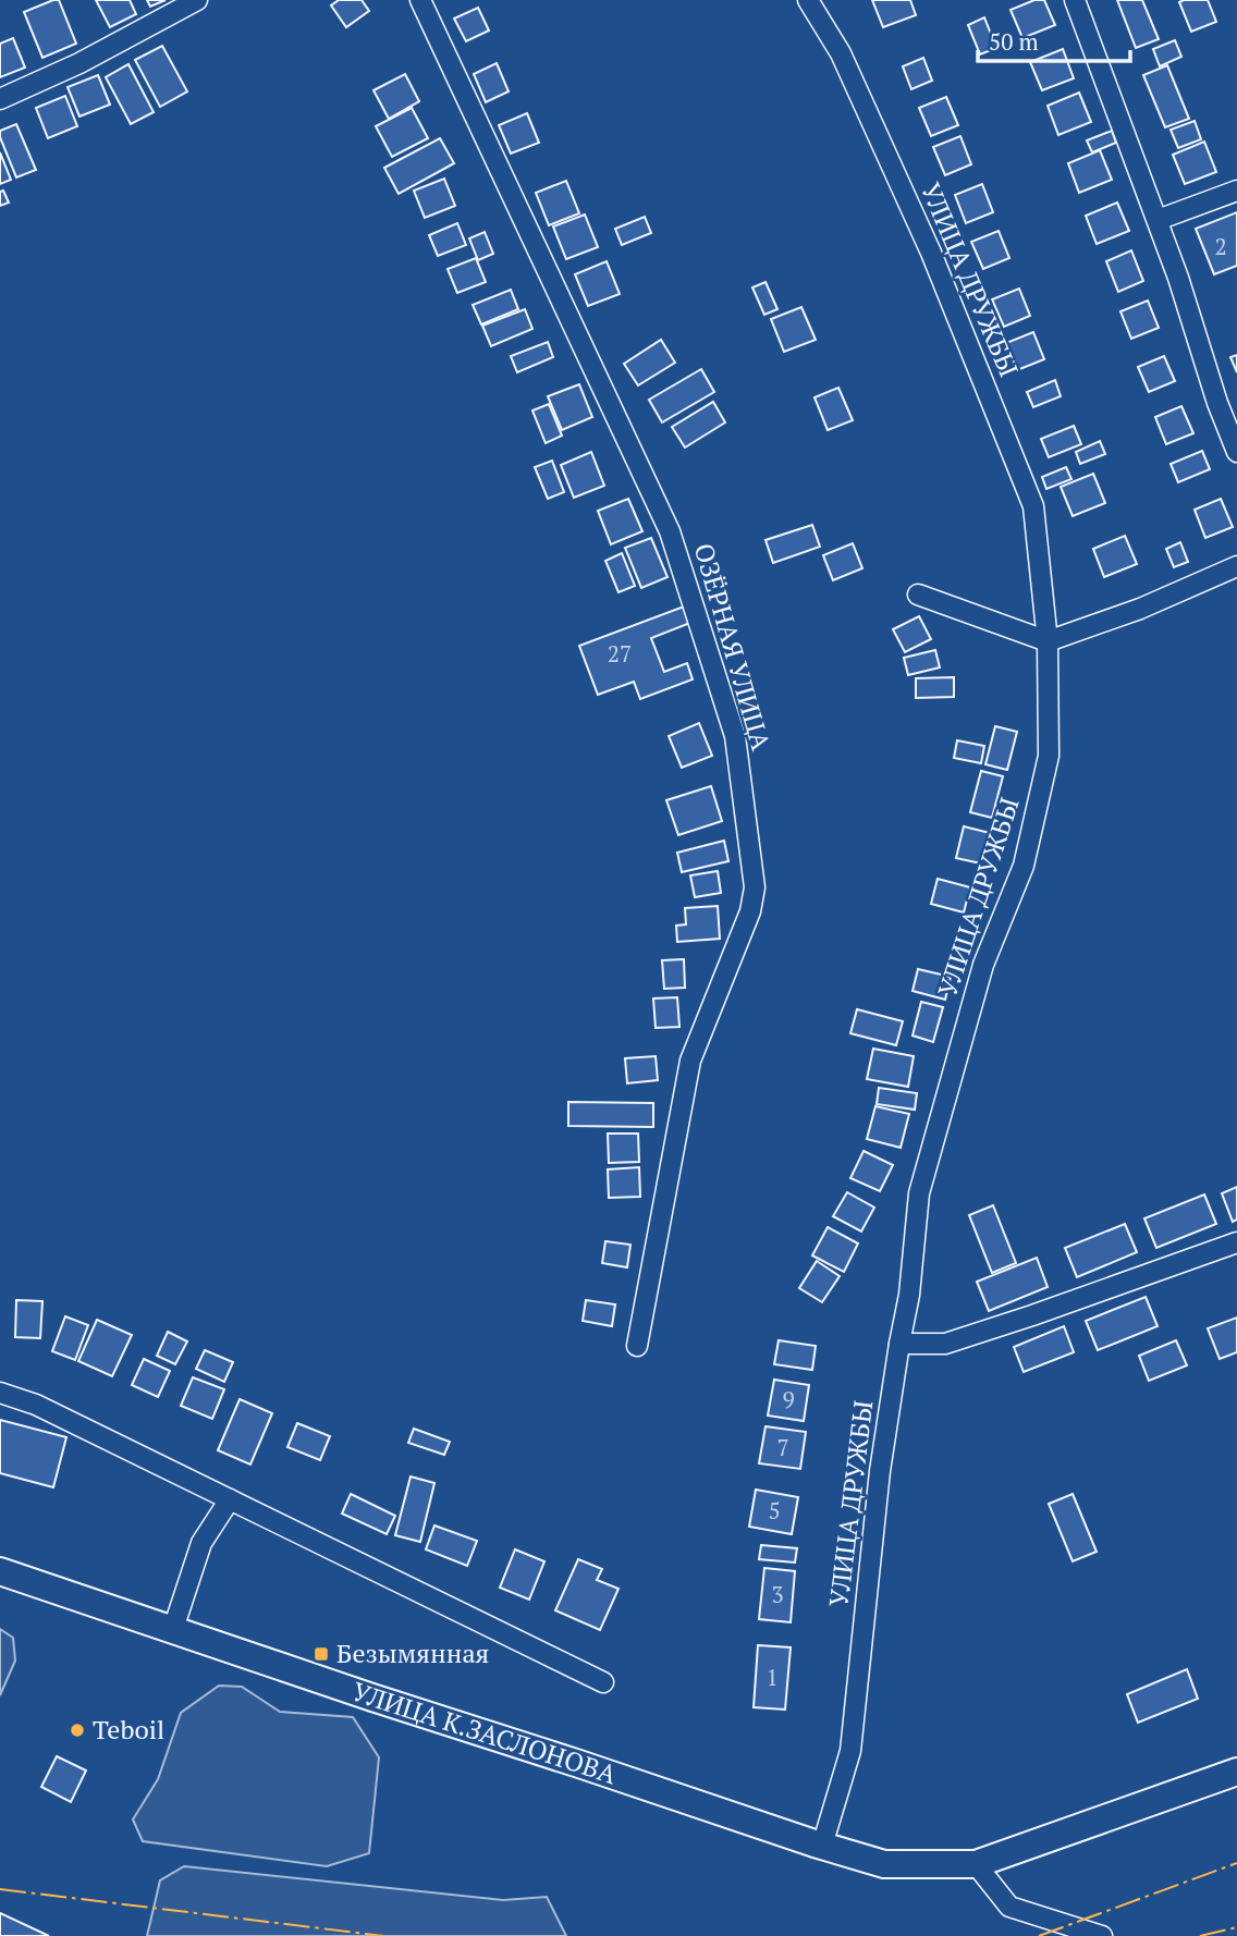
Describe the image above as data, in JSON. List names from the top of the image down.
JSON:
{
  "streets": {
    "street": ["УЛИЦА ДРУЖБЫ", "ОЗЁРНАЯ УЛИЦА", "УЛИЦА К.ЗАСЛОНОВА"]
  },
  "crossings": [
    ["УЛИЦА ДРУЖБЫ", "УЛИЦА К.ЗАСЛОНОВА"]
  ],
  "places": {
    "transit": ["Безымянная"],
    "other": ["Teboil"]
  },
  "house_numbers": [
    "2",
    "27",
    "9",
    "7",
    "5",
    "3",
    "1"
  ],
  "scale_bar": "50 m"
}
